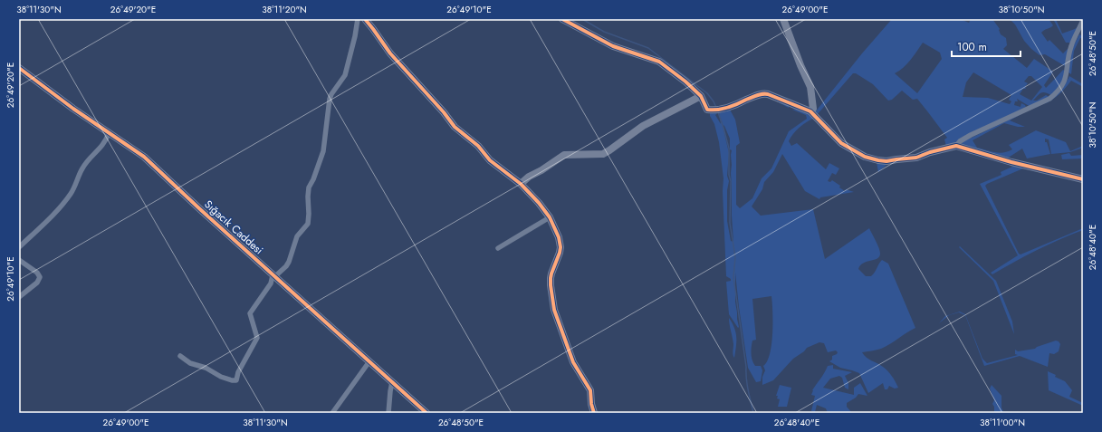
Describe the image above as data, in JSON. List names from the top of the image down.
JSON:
{
  "streets": {
    "street": ["Sığacık Caddesi"]
  },
  "scale_bar": "100 m",
  "coordinates": [
    "38°11'30\"N",
    "26°49'20\"E",
    "38°11'20\"N",
    "26°49'10\"E",
    "26°49'00\"E",
    "38°10'50\"N",
    "26°48'50\"E",
    "26°48'40\"E",
    "38°11'00\"N"
  ]
}
